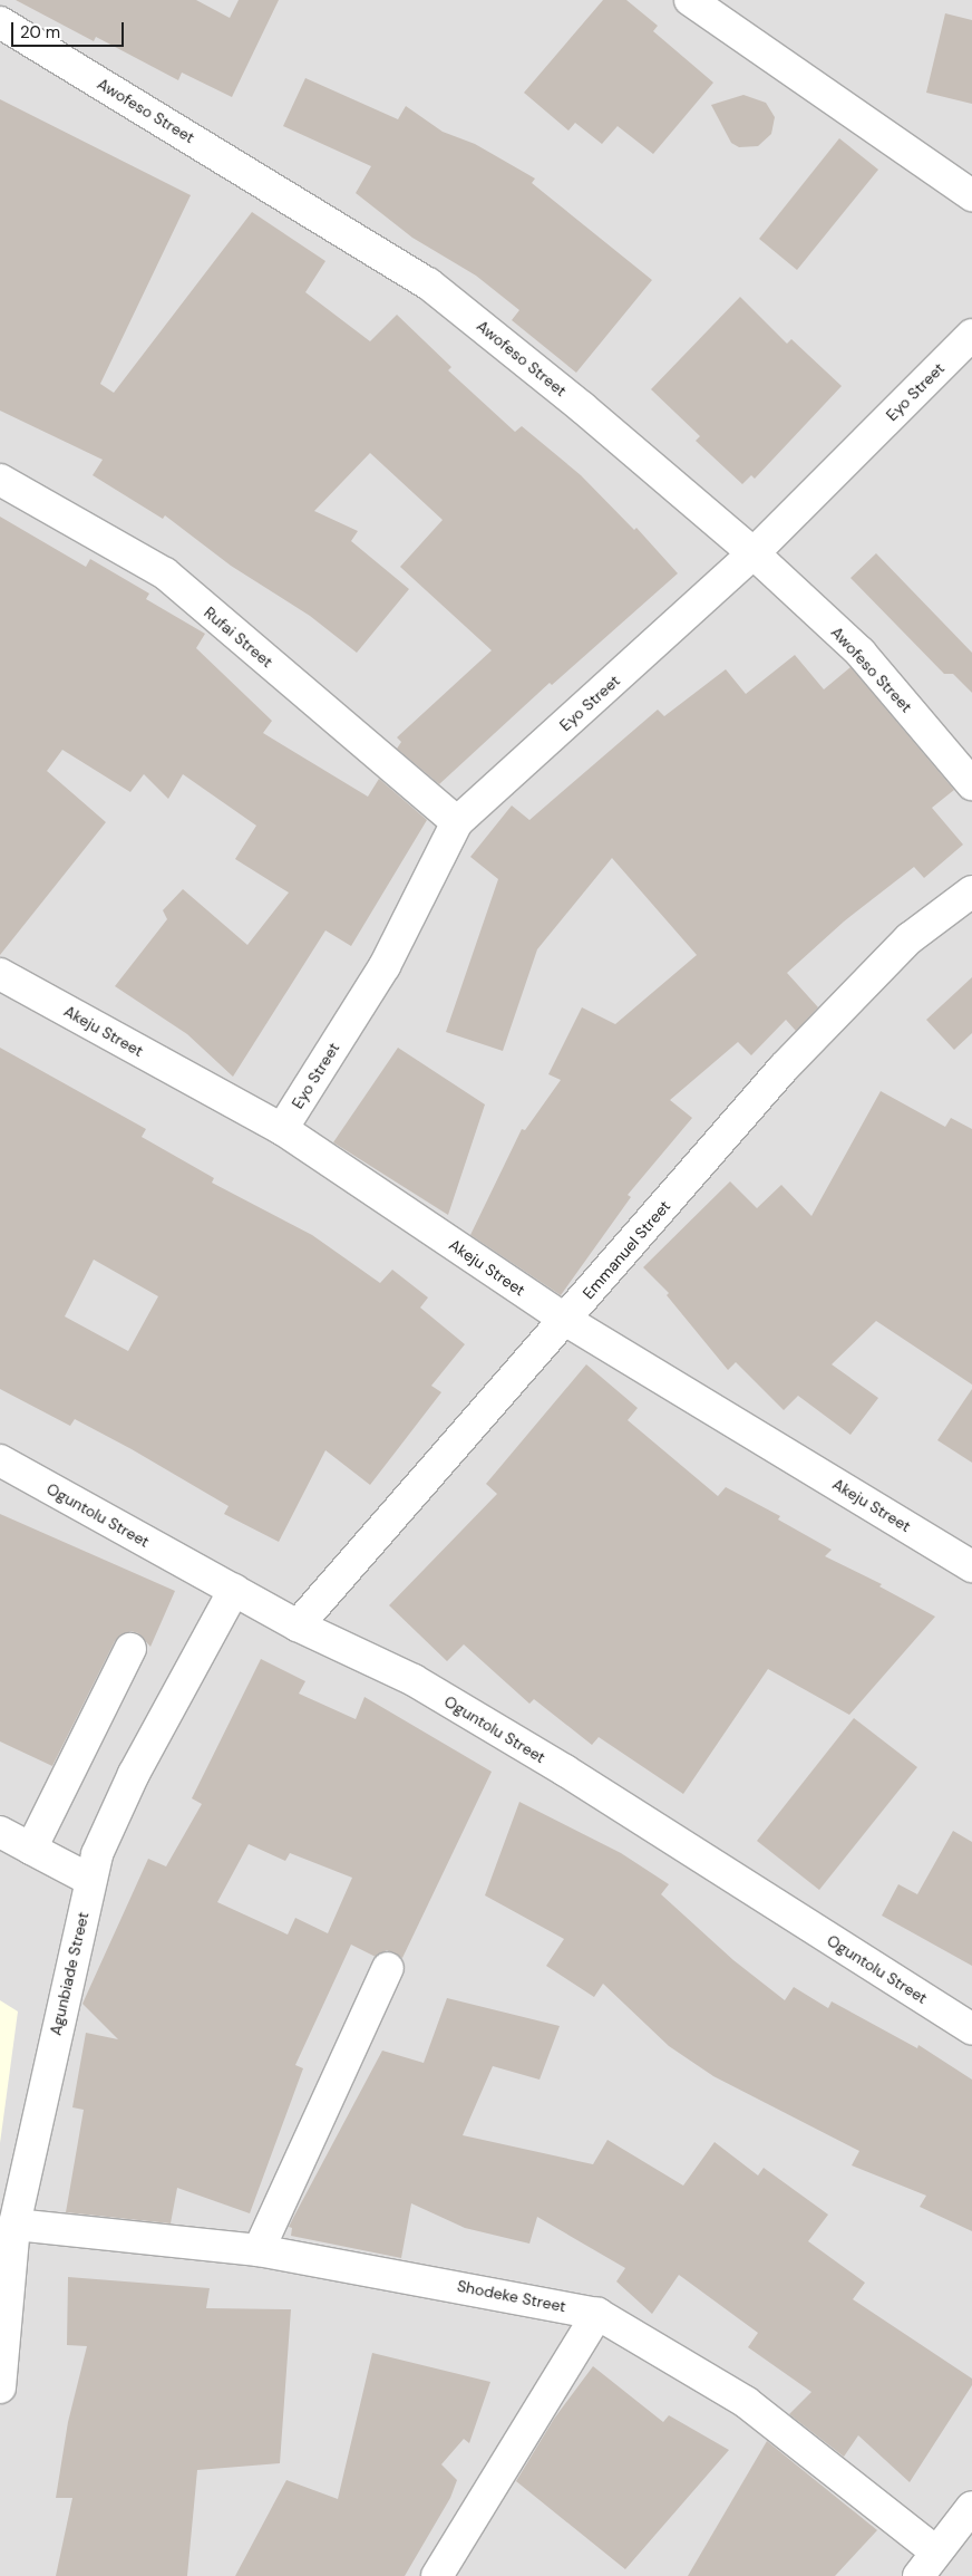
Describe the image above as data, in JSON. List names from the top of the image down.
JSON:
{
  "streets": {
    "street": [
      "Awofeso Street",
      "Eyo Street",
      "Rufai Street",
      "Akeju Street",
      "Emmanuel Street",
      "Oguntolu Street",
      "Agunbiade Street",
      "Shodeke Street"
    ]
  },
  "crossings": [
    ["Awofeso Street", "Eyo Street"],
    ["Eyo Street", "Rufai Street"],
    ["Eyo Street", "Akeju Street"],
    ["Akeju Street", "Emmanuel Street"],
    ["Emmanuel Street", "Oguntolu Street"],
    ["Oguntolu Street", "Agunbiade Street"],
    ["Agunbiade Street", "Shodeke Street"]
  ],
  "scale_bar": "20 m"
}
